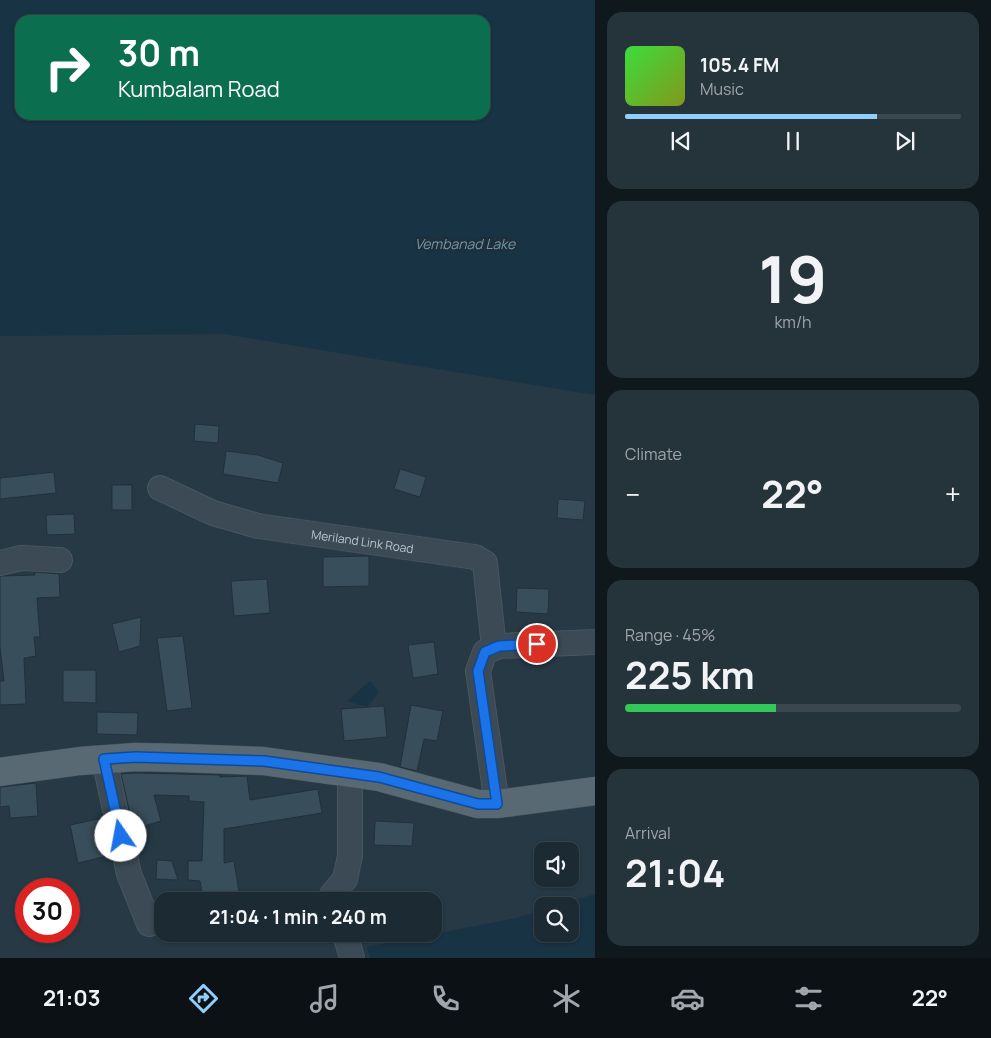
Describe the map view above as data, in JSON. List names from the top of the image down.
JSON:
{
  "streets": {
    "street": ["Meriland Link Road"]
  },
  "water": ["Vembanad Lake"],
  "page": {
    "turn": ["30 m", "Kumbalam Road"],
    "song": ["105.4 FM", "Music"],
    "tile": [
      ["19", "km/h"],
      "Climate",
      ["Range · 45%", "225 km"],
      ["Arrival", "21:04"]
    ],
    "heat": ["−", "22°", "+"],
    "limit": "30",
    "trip": "21:04 · 1 min · 240 m",
    "tabs": ["21:03", "22°"]
  }
}
